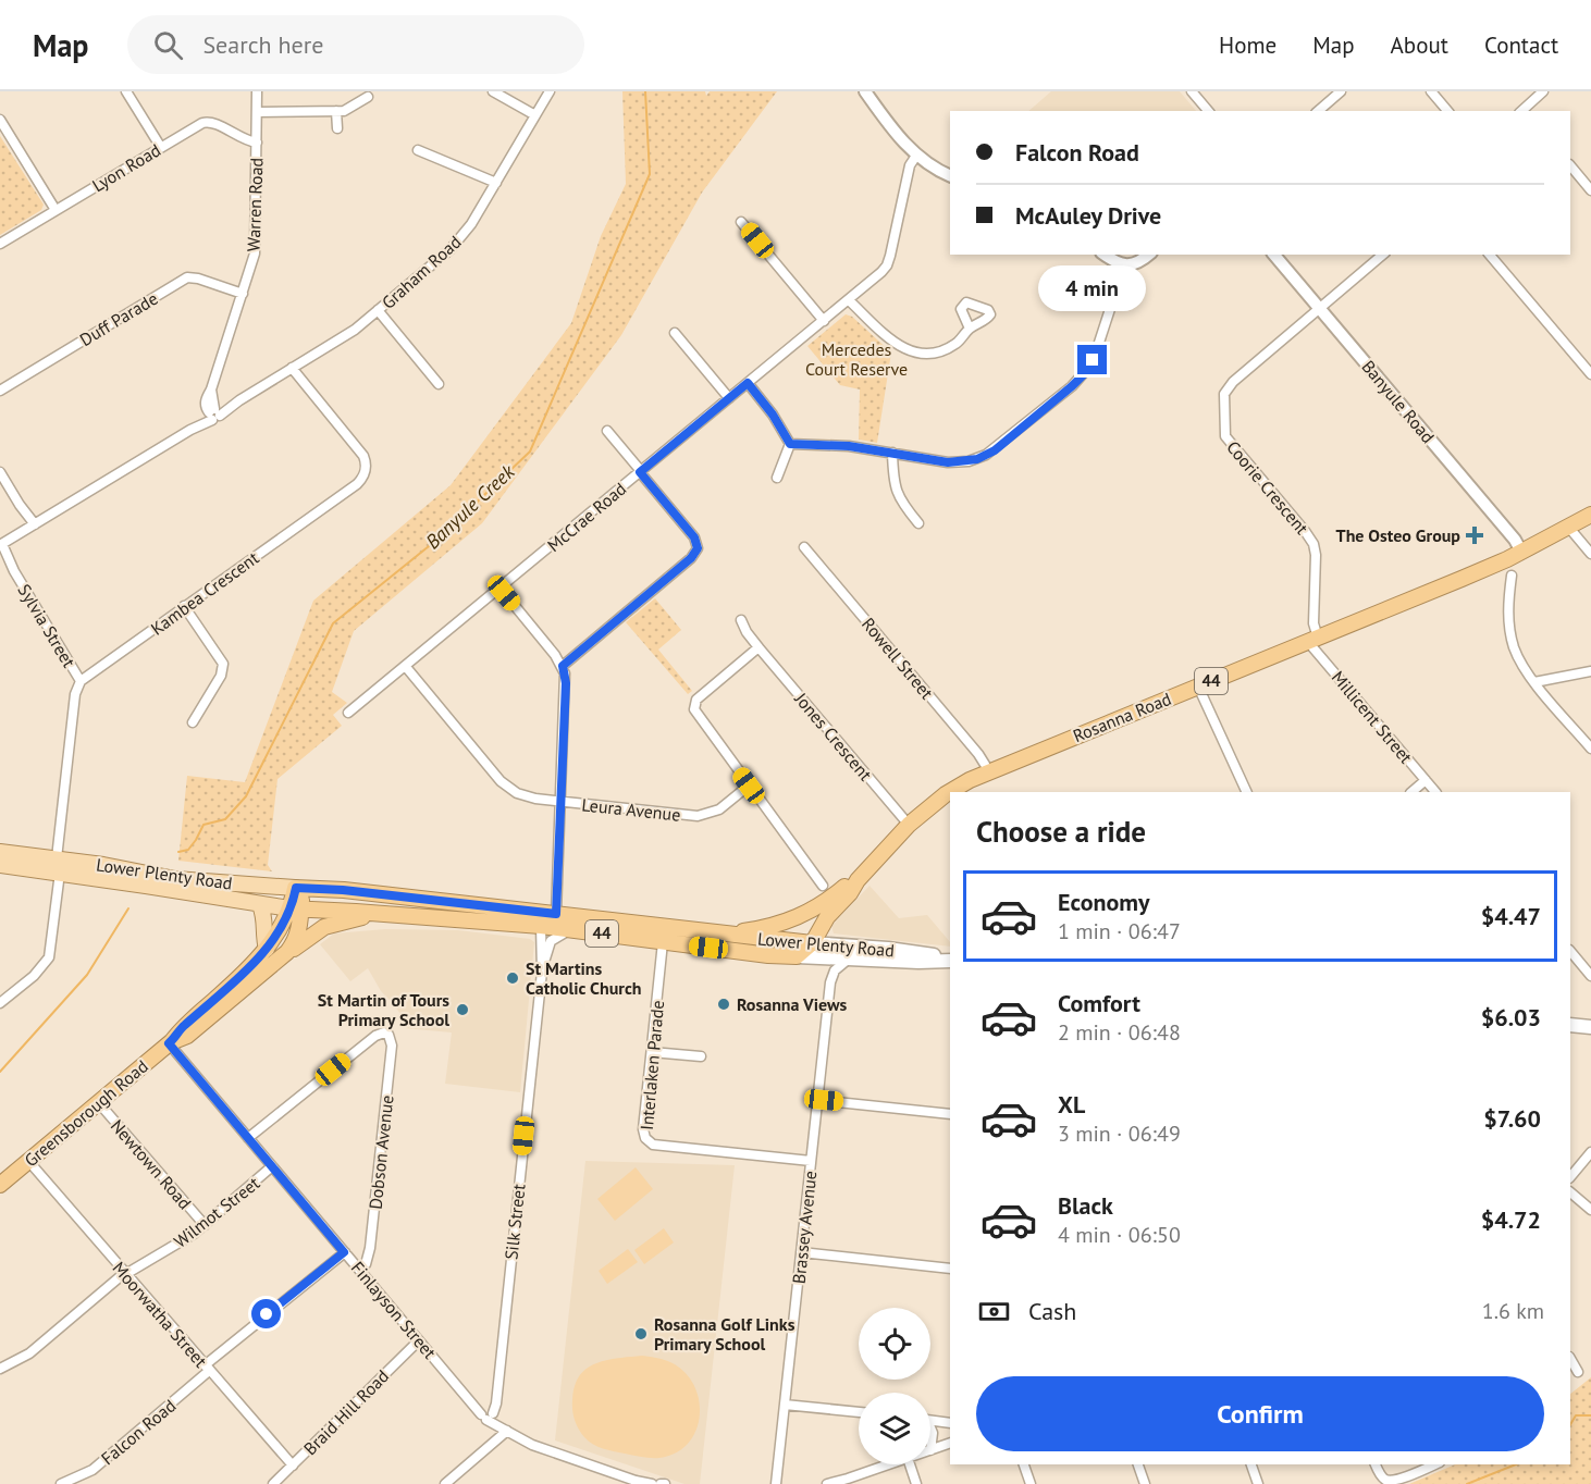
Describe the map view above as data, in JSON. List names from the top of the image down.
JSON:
{
  "streets": {
    "highway": [
      "44",
      "Rosanna Road",
      "Lower Plenty Road",
      "Greensborough Road"
    ],
    "street": [
      "Lyon Road",
      "Warren Road",
      "Graham Road",
      "Duff Parade",
      "Banyule Road",
      "Coorie Crescent",
      "McCrae Road",
      "Kambea Crescent",
      "Sylvia Street",
      "Rowell Street",
      "Millicent Street",
      "Jones Crescent",
      "Leura Avenue",
      "Interlaken Parade",
      "Dobson Avenue",
      "Newtown Road",
      "Wilmot Street",
      "Silk Street",
      "Brassey Avenue",
      "Finlayson Street",
      "Moorwatha Street",
      "Braid Hill Road",
      "Falcon Road"
    ]
  },
  "crossings": [
    ["Lyon Road", "Warren Road"],
    ["Warren Road", "Graham Road"],
    ["Warren Road", "Duff Parade"],
    ["Graham Road", "Kambea Crescent"],
    ["Graham Road", "Sylvia Street"],
    ["Banyule Road", "Coorie Crescent"],
    ["Banyule Road", "Rosanna Road"],
    ["Coorie Crescent", "Rosanna Road"],
    ["Coorie Crescent", "Millicent Street"],
    ["McCrae Road", "Leura Avenue"],
    ["Kambea Crescent", "Sylvia Street"],
    ["Rowell Street", "Rosanna Road"],
    ["Rosanna Road", "Millicent Street"],
    ["Rosanna Road", "Jones Crescent"],
    ["Rosanna Road", "Lower Plenty Road"],
    ["Lower Plenty Road", "Interlaken Parade"],
    ["Lower Plenty Road", "Greensborough Road"],
    ["Lower Plenty Road", "Silk Street"],
    ["Lower Plenty Road", "Brassey Avenue"],
    ["Interlaken Parade", "Brassey Avenue"],
    ["Greensborough Road", "Newtown Road"],
    ["Greensborough Road", "Finlayson Street"],
    ["Greensborough Road", "Moorwatha Street"],
    ["Dobson Avenue", "Finlayson Street"],
    ["Newtown Road", "Wilmot Street"],
    ["Wilmot Street", "Finlayson Street"],
    ["Wilmot Street", "Moorwatha Street"],
    ["Silk Street", "Finlayson Street"],
    ["Finlayson Street", "Braid Hill Road"],
    ["Finlayson Street", "Falcon Road"],
    ["Moorwatha Street", "Braid Hill Road"],
    ["Moorwatha Street", "Falcon Road"]
  ],
  "water": ["Banyule Creek"],
  "parks": ["Mercedes Court Reserve"],
  "places": {
    "health": ["The Osteo Group"],
    "other": [
      "St Martins Catholic Church",
      "Rosanna Views",
      "St Martin of Tours Primary School",
      "Rosanna Golf Links Primary School"
    ]
  },
  "page": {
    "header": "Map",
    "search": "Search here",
    "nav": [
      "Home",
      "Map",
      "About",
      "Contact"
    ],
    "banner": ["Falcon Road", "McAuley Drive"],
    "bubble": "4 min",
    "heading": "Choose a ride",
    "list": [
      {
        "name": "Economy",
        "note": "1 min · 06:47",
        "value": "$4.47"
      },
      {
        "name": "Comfort",
        "note": "2 min · 06:48",
        "value": "$6.03"
      },
      {
        "name": "XL",
        "note": "3 min · 06:49",
        "value": "$7.60"
      },
      {
        "name": "Black",
        "note": "4 min · 06:50",
        "value": "$4.72"
      }
    ],
    "pay": ["Cash", "1.6 km"],
    "buttons": "Confirm"
  }
}
